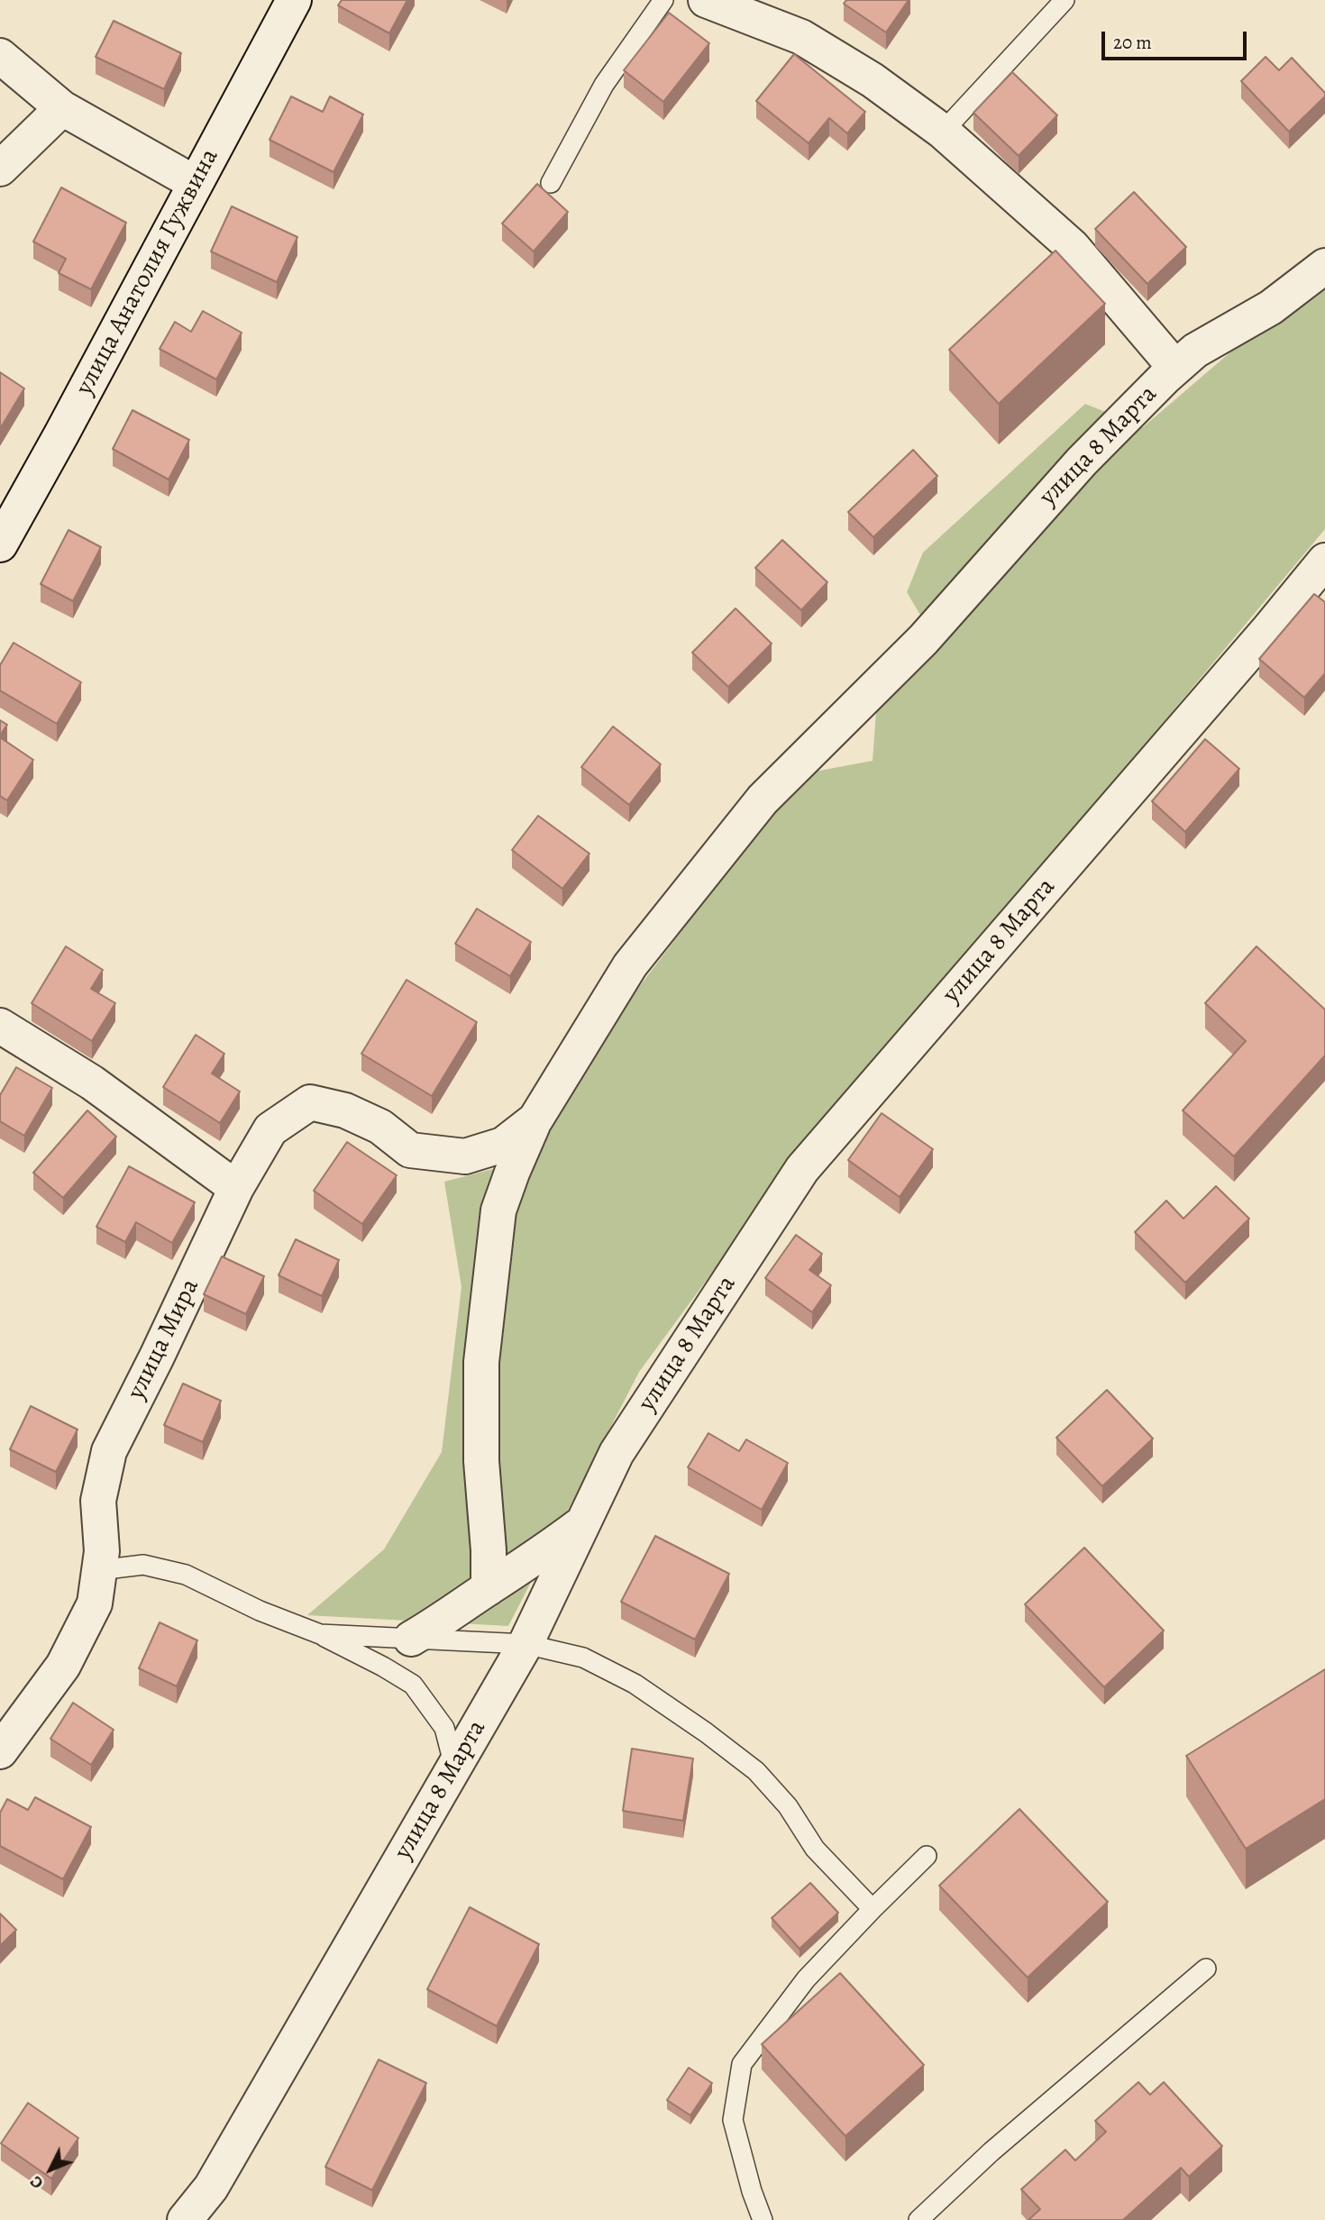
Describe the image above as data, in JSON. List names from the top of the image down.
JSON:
{
  "streets": {
    "street": ["улица Анатолия Гужвина", "улица 8 Марта", "улица Мира"]
  },
  "crossings": [
    ["улица 8 Марта", "улица Мира"]
  ],
  "scale_bar": "20 m",
  "north": "bottom left"
}
